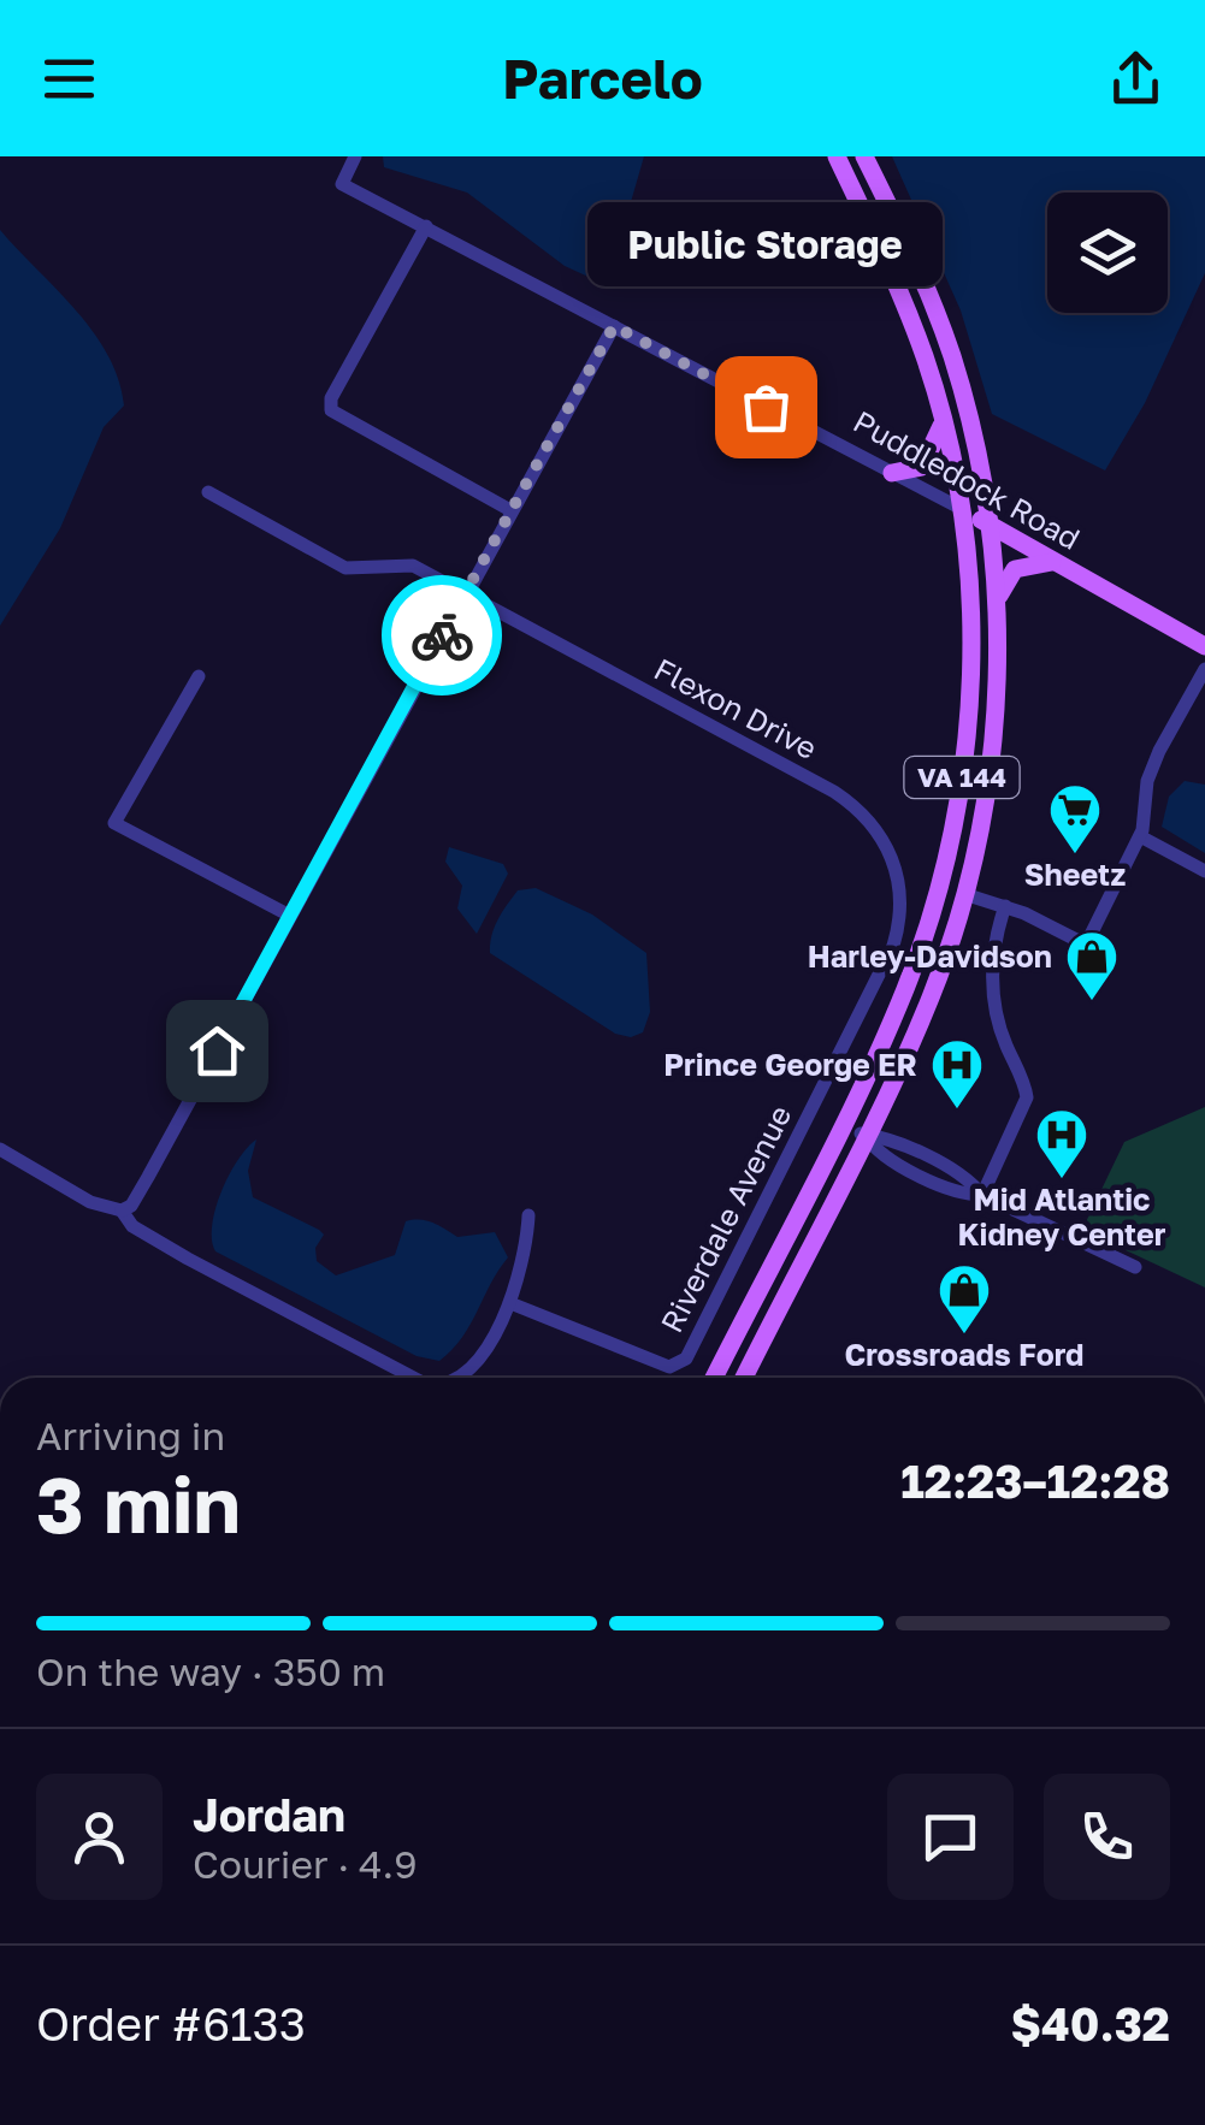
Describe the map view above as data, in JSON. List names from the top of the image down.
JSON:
{
  "streets": {
    "main road": ["Puddledock Road", "VA 144"],
    "street": ["Flexon Drive", "Riverdale Avenue"]
  },
  "crossings": [
    ["Puddledock Road", "VA 144"],
    ["Flexon Drive", "Riverdale Avenue"]
  ],
  "places": {
    "other": ["Public Storage"],
    "supermarket": ["Sheetz"],
    "shop": ["Harley-Davidson", "Crossroads Ford"],
    "hospital": ["Prince George ER", "Mid Atlantic Kidney Center"]
  },
  "page": {
    "header": "Parcelo",
    "bubble": "Public Storage",
    "heading": ["3 min", "Arriving in", "12:23–12:28"],
    "panel": [
      "Jordan",
      "Courier · 4.9",
      "Order #6133",
      "$40.32"
    ],
    "bar": "On the way · 350 m"
  }
}
